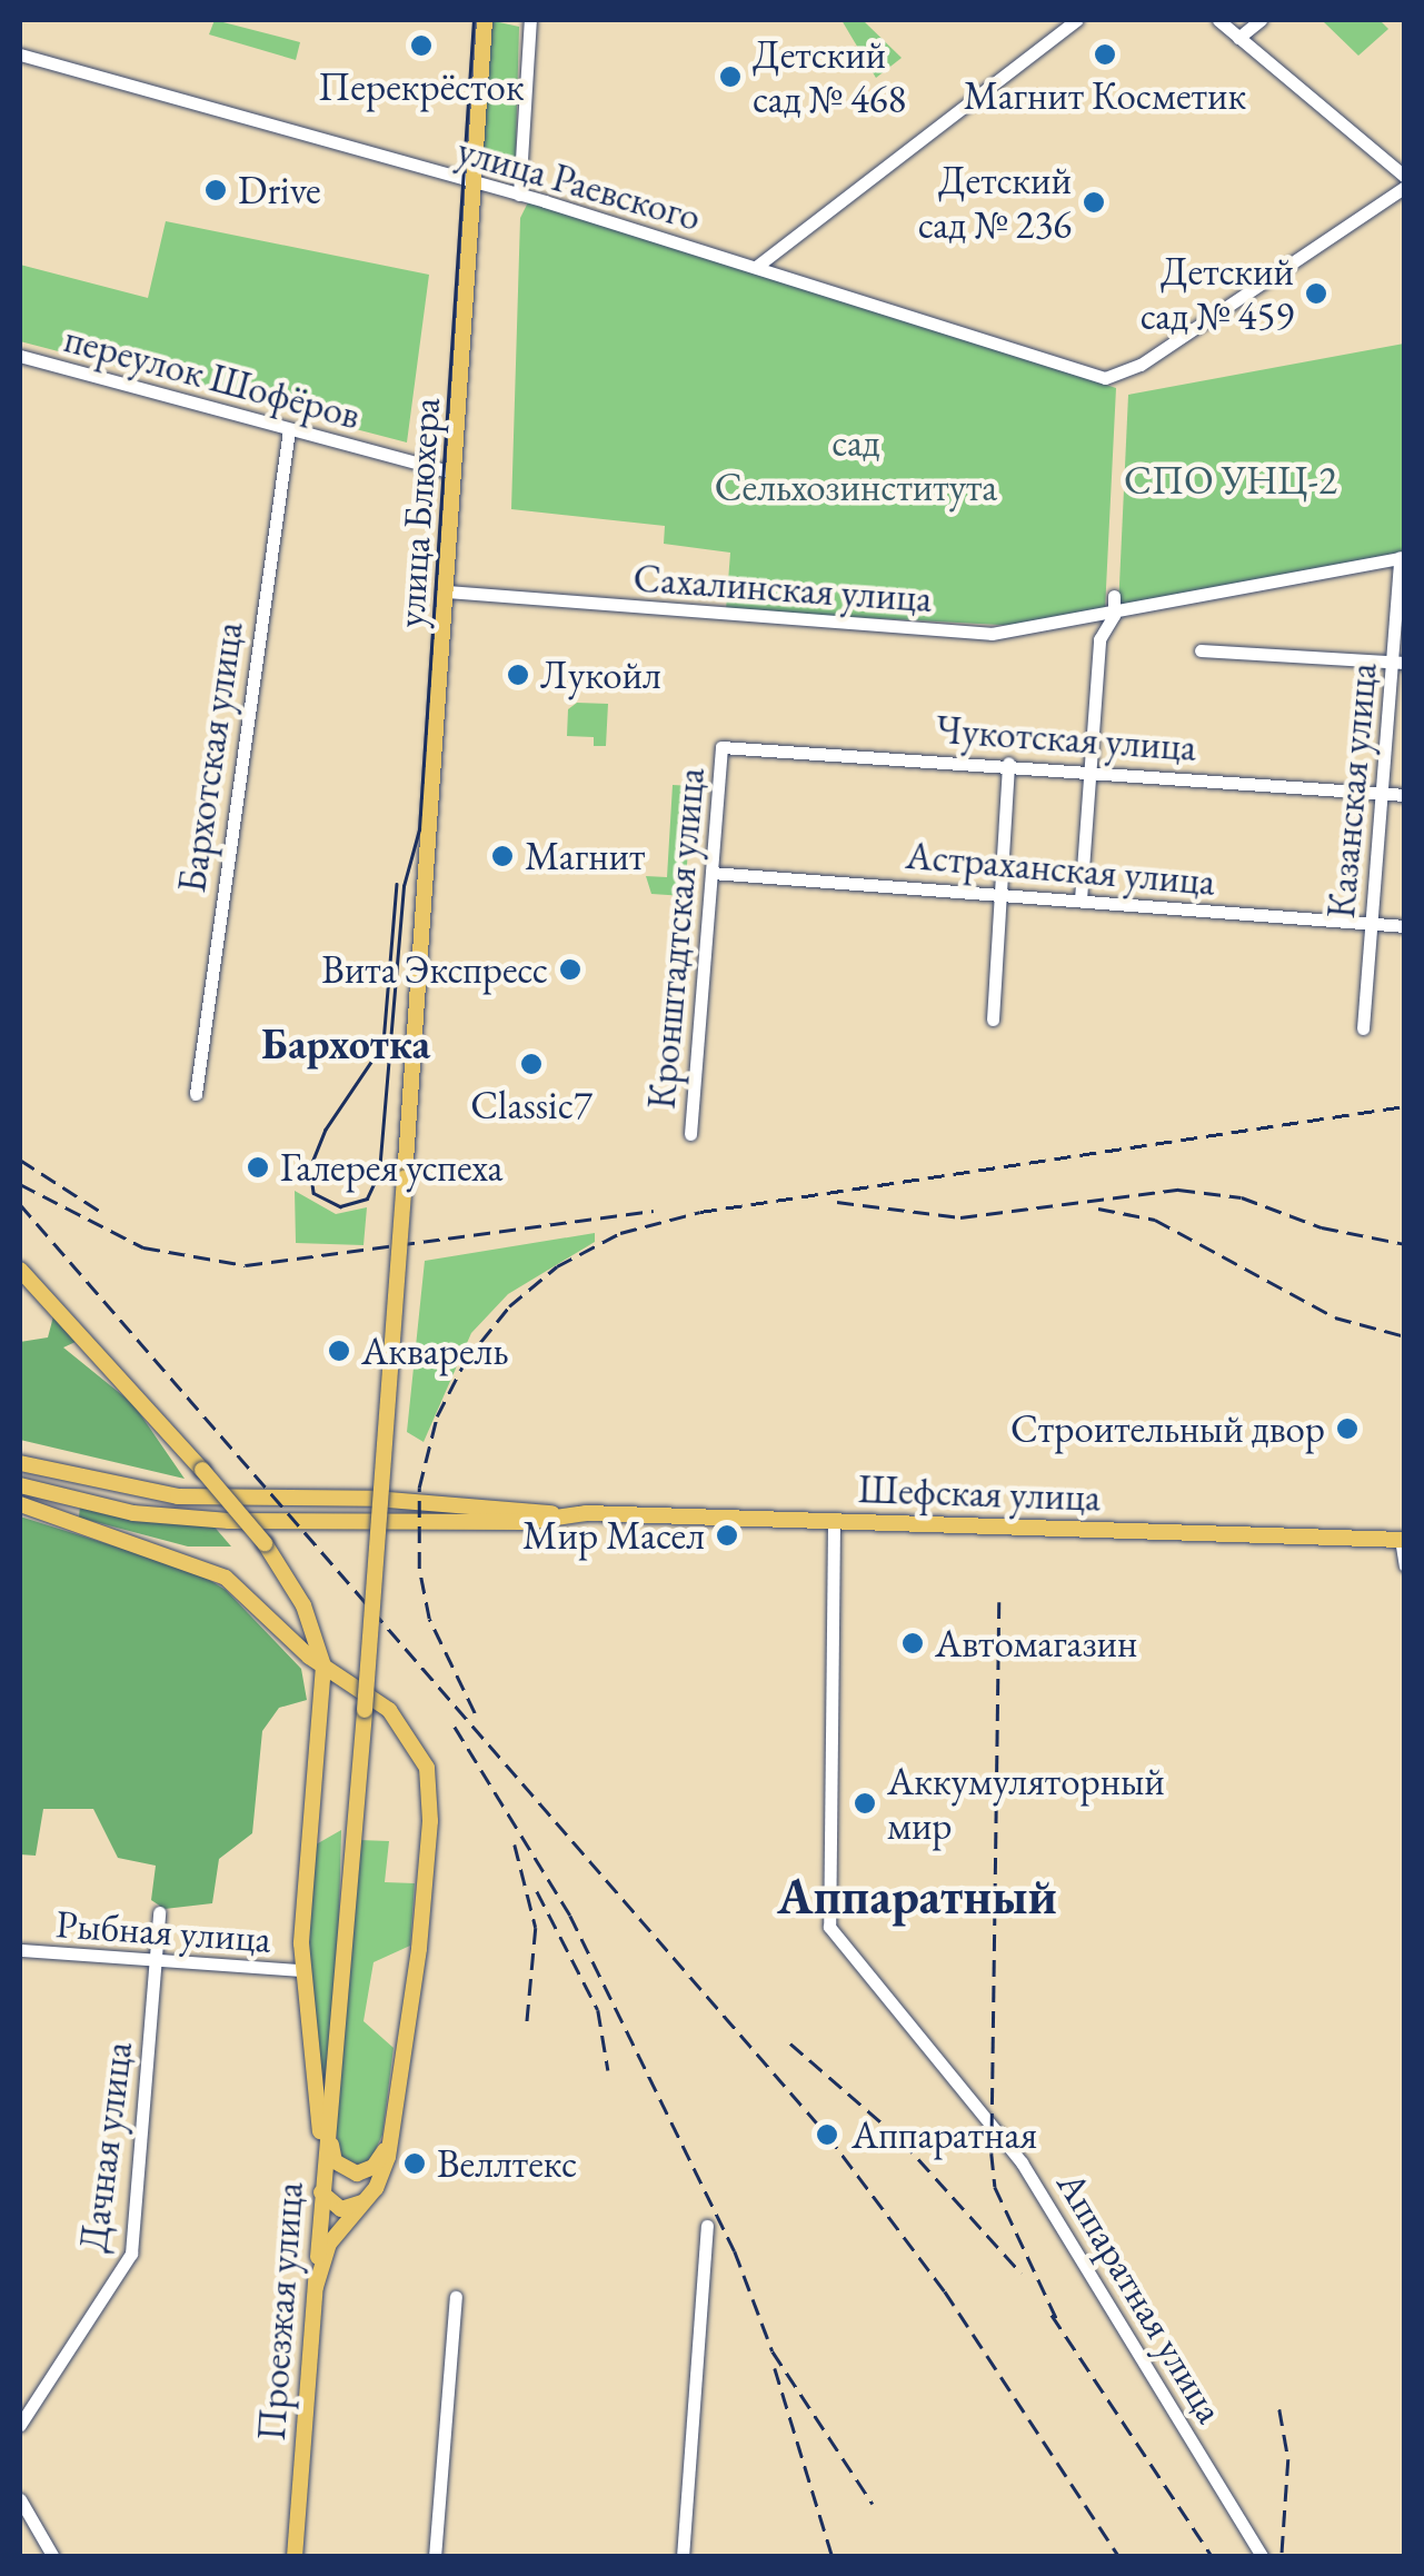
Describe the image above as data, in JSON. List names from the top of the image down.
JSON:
{
  "streets": {
    "main road": ["улица Блюхера", "Шефская улица", "Проезжая улица"],
    "street": [
      "улица Раевского",
      "переулок Шофёров",
      "Сахалинская улица",
      "Чукотская улица",
      "Бархотская улица",
      "Казанская улица",
      "Астраханская улица",
      "Кронштадтская улица",
      "Рыбная улица",
      "Дачная улица",
      "Аппаратная улица"
    ]
  },
  "crossings": [
    ["улица Раевского", "улица Блюхера"],
    ["переулок Шофёров", "улица Блюхера"],
    ["переулок Шофёров", "Бархотская улица"],
    ["улица Блюхера", "Сахалинская улица"],
    ["улица Блюхера", "Проезжая улица"],
    ["Сахалинская улица", "Казанская улица"],
    ["Чукотская улица", "Казанская улица"],
    ["Чукотская улица", "Кронштадтская улица"],
    ["Казанская улица", "Астраханская улица"],
    ["Астраханская улица", "Кронштадтская улица"],
    ["Шефская улица", "Аппаратная улица"],
    ["Рыбная улица", "Дачная улица"]
  ],
  "districts": ["Бархотка", "Аппаратный"],
  "parks": ["сад Сельхозинститута", "СПО УНЦ-2"],
  "places": [
    "Перекрёсток",
    "Магнит Косметик",
    "Детский сад № 468",
    "Drive",
    "Детский сад № 236",
    "Детский сад № 459",
    "Лукойл",
    "Магнит",
    "Вита Экспресс",
    "Classic7",
    "Галерея успеха",
    "Акварель",
    "Строительный двор",
    "Мир Масел",
    "Автомагазин",
    "Аккумуляторный мир",
    "Аппаратная",
    "Веллтекс"
  ]
}
